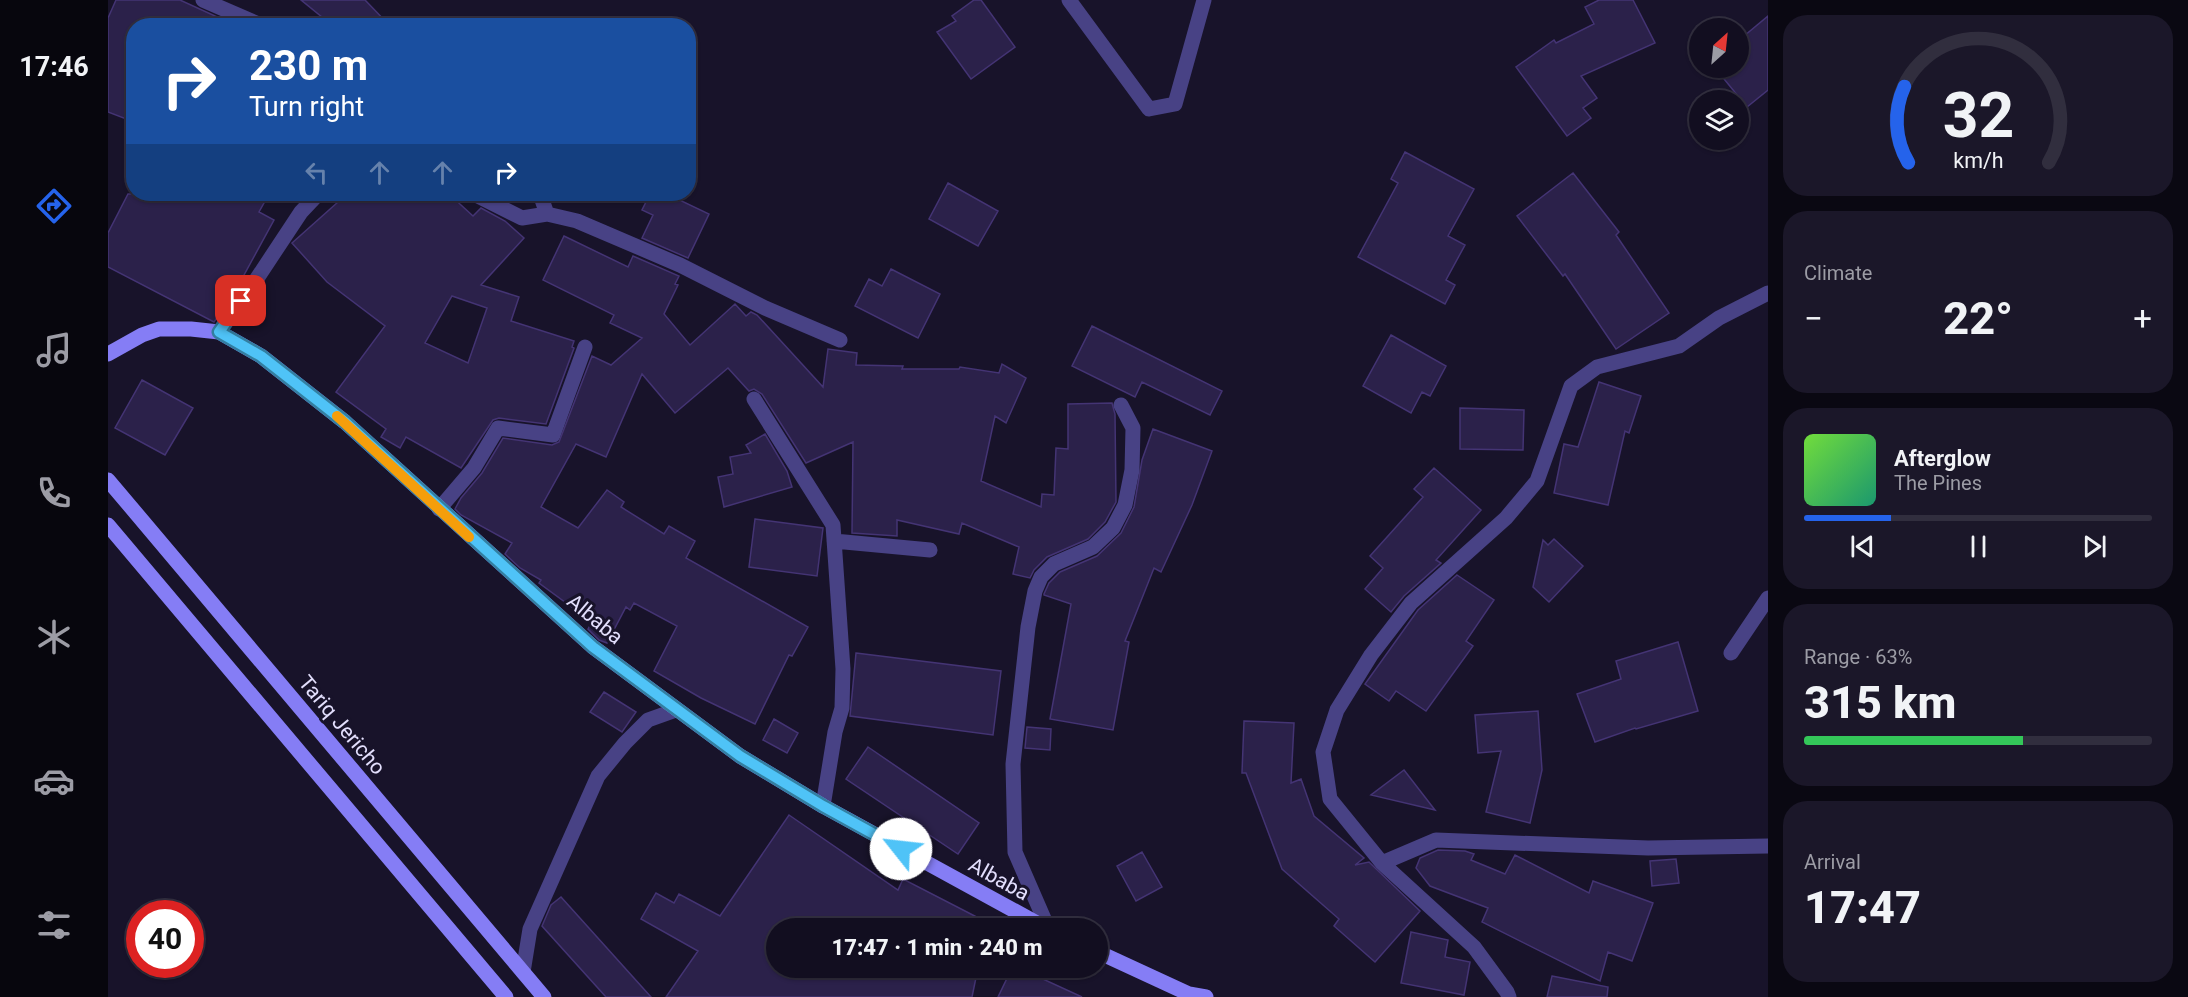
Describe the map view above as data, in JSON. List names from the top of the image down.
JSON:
{
  "streets": {
    "main road": ["Albaba", "Tariq Jericho"]
  },
  "north": "top right",
  "page": {
    "tabs": "17:46",
    "turn": ["230 m", "Turn right"],
    "tile": [
      "Climate",
      ["Range · 63%", "315 km"],
      ["Arrival", "17:47"]
    ],
    "heat": ["−", "22°", "+"],
    "song": ["Afterglow", "The Pines"],
    "limit": "40",
    "trip": "17:47 · 1 min · 240 m",
    "gauge": ["32", "km/h"]
  }
}
